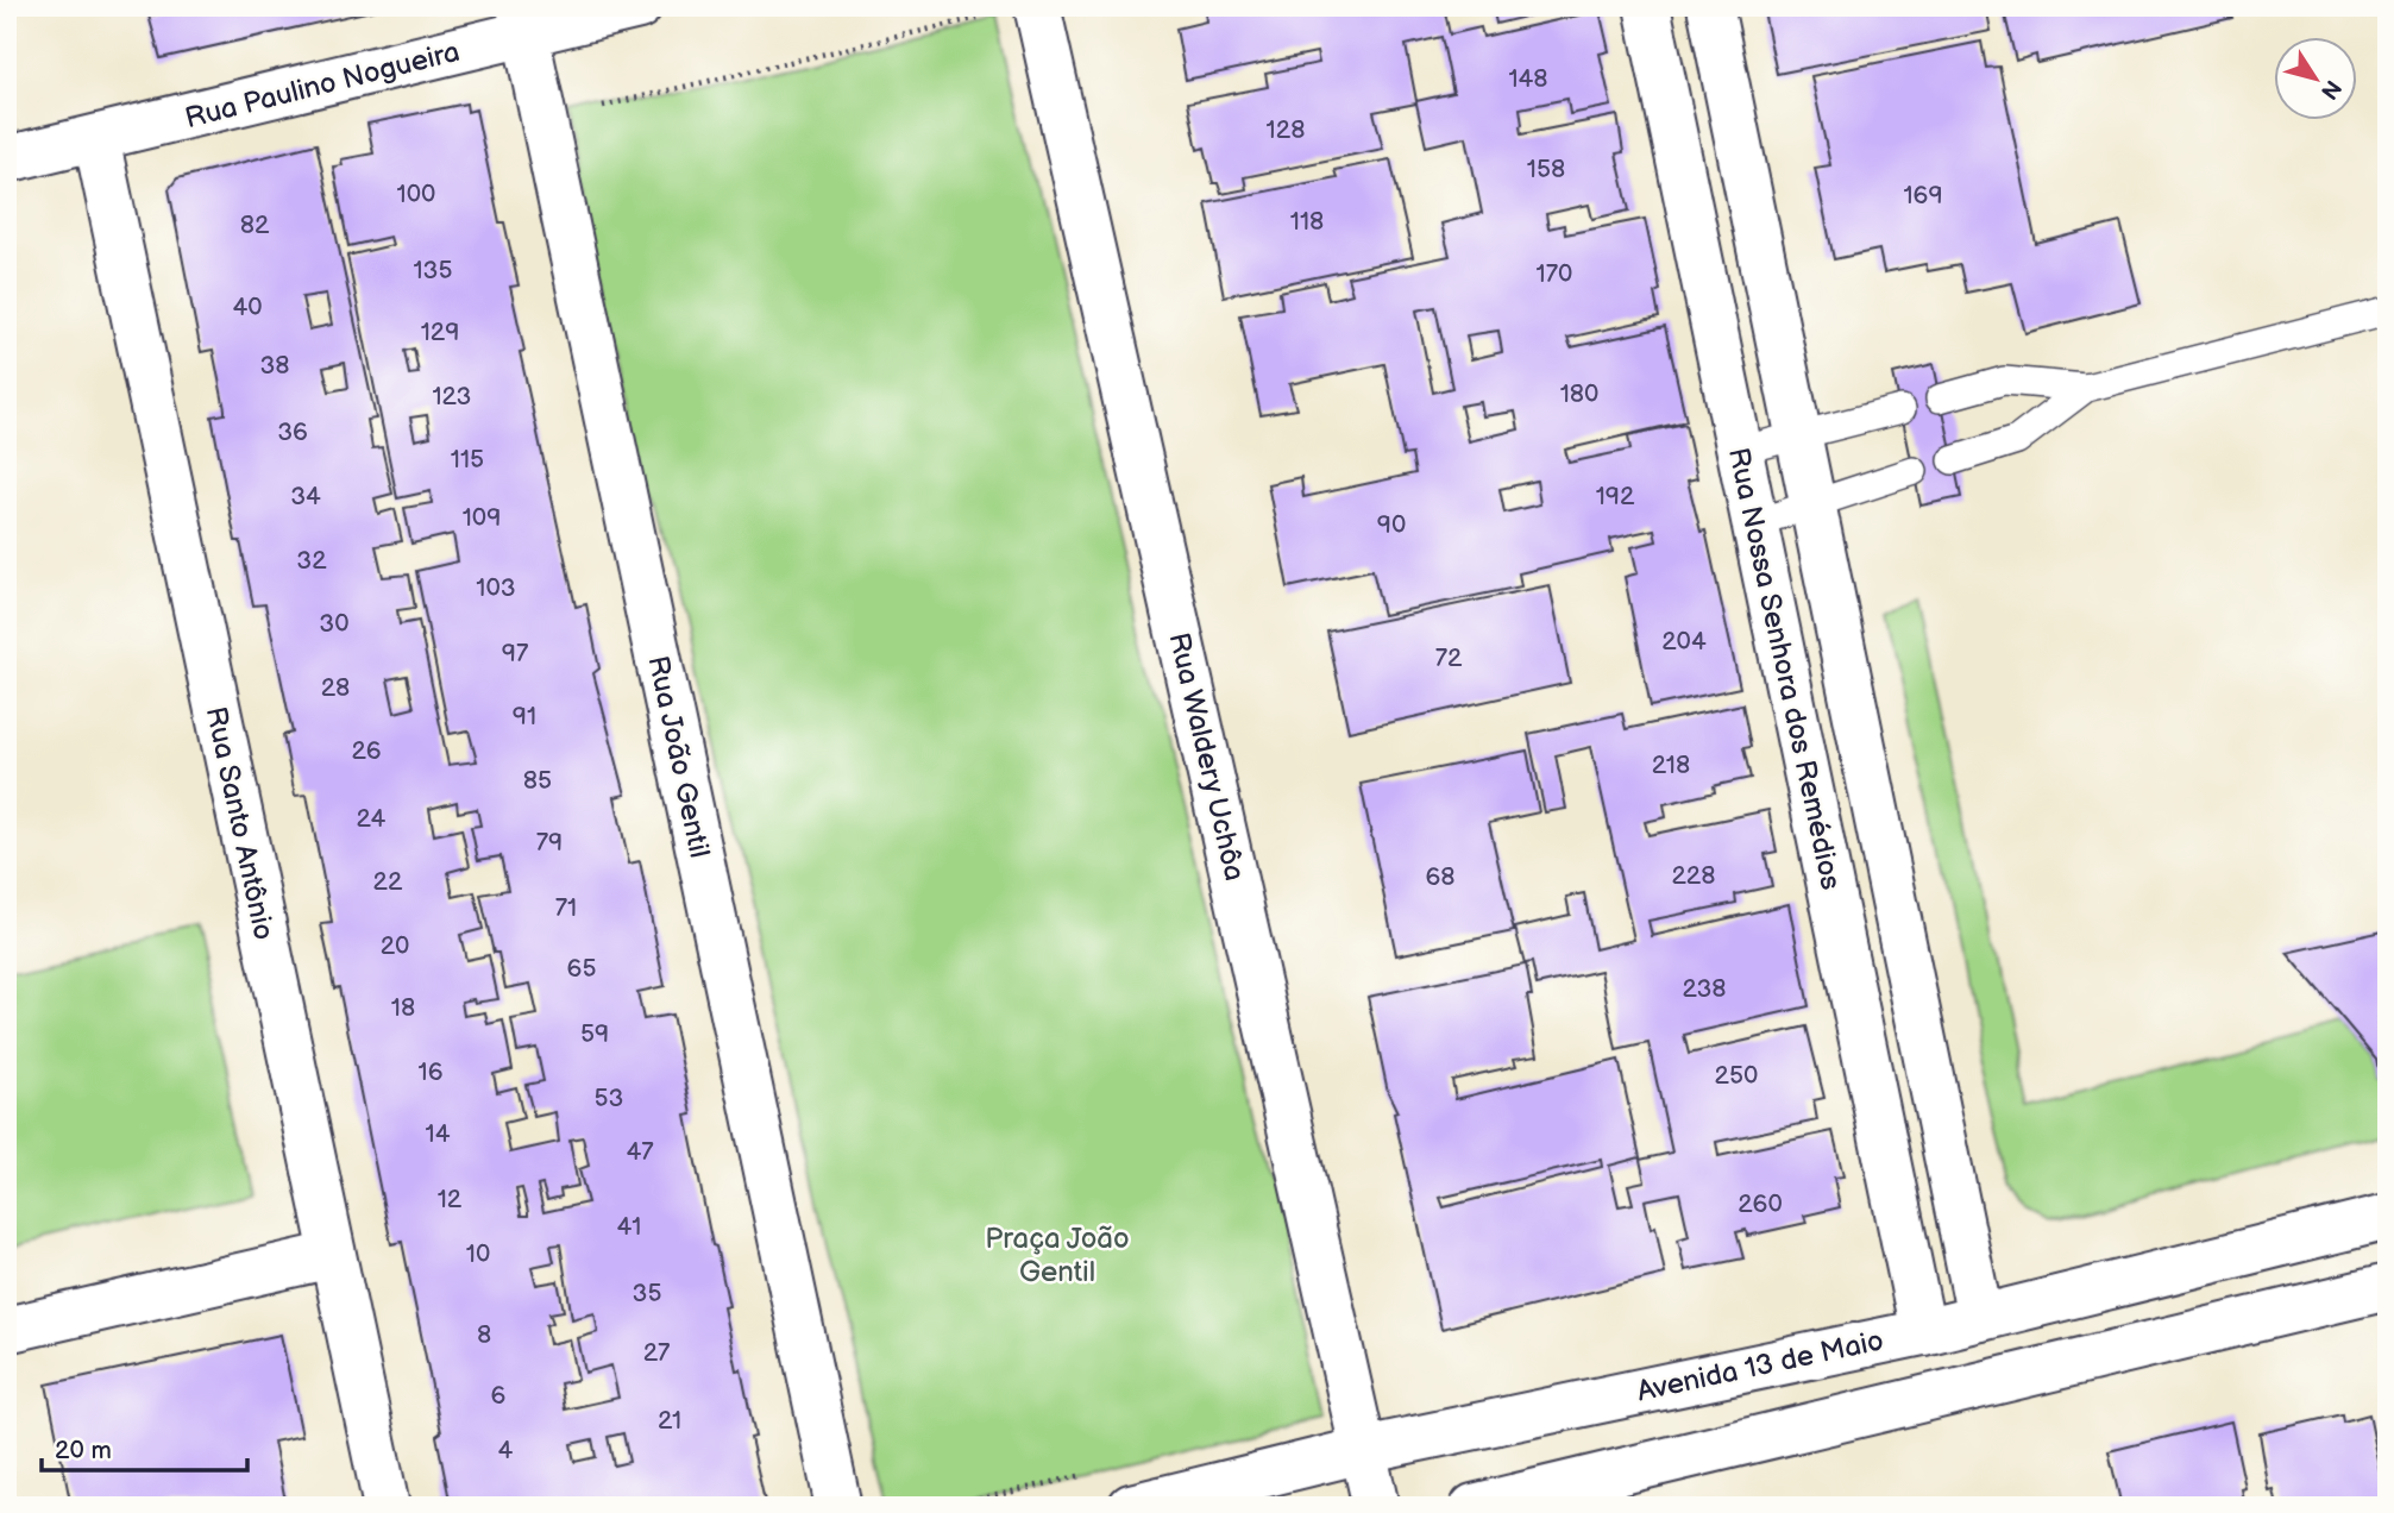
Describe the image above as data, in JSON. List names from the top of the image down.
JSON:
{
  "streets": {
    "street": [
      "Rua Paulino Nogueira",
      "Rua Nossa Senhora dos Remédios",
      "Rua João Gentil",
      "Rua Waldery Uchôa",
      "Rua Santo Antônio",
      "Avenida 13 de Maio"
    ]
  },
  "crossings": [
    ["Rua Paulino Nogueira", "Rua João Gentil"],
    ["Rua Paulino Nogueira", "Rua Santo Antônio"],
    ["Rua Nossa Senhora dos Remédios", "Avenida 13 de Maio"],
    ["Rua Waldery Uchôa", "Avenida 13 de Maio"]
  ],
  "parks": ["Praça João Gentil"],
  "house_numbers": [
    "148",
    "128",
    "158",
    "100",
    "169",
    "118",
    "82",
    "135",
    "170",
    "40",
    "129",
    "38",
    "180",
    "123",
    "36",
    "115",
    "34",
    "192",
    "109",
    "90",
    "32",
    "103",
    "30",
    "204",
    "97",
    "72",
    "28",
    "91",
    "26",
    "218",
    "85",
    "24",
    "79",
    "228",
    "68",
    "22",
    "71",
    "20",
    "65",
    "238",
    "18",
    "59",
    "16",
    "250",
    "53",
    "14",
    "47",
    "12",
    "260",
    "41",
    "10",
    "35",
    "8",
    "27",
    "6",
    "21",
    "4"
  ],
  "scale_bar": "20 m",
  "north": "bottom right"
}
